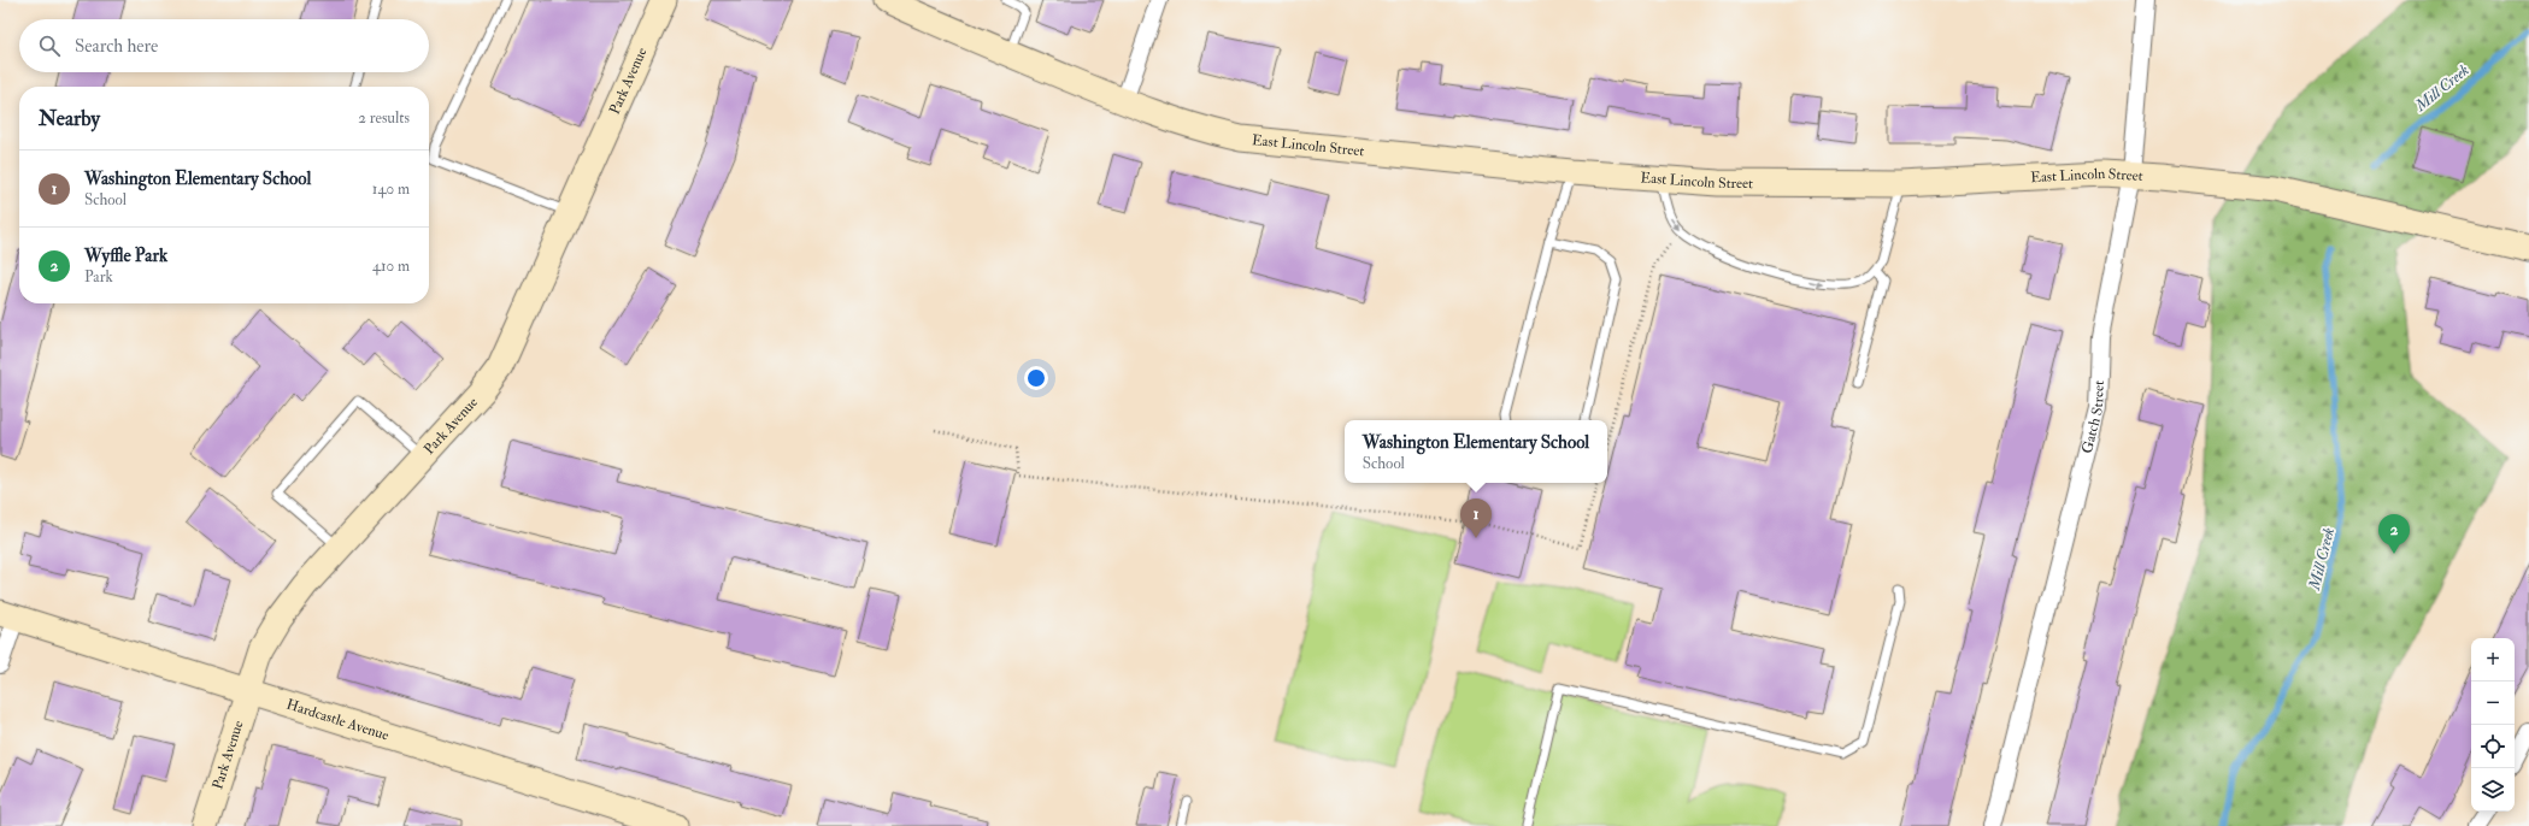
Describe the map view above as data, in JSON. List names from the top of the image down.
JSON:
{
  "streets": {
    "street": [
      "Park Avenue",
      "East Lincoln Street",
      "Gatch Street",
      "Hardcastle Avenue"
    ]
  },
  "crossings": [
    ["Park Avenue", "Hardcastle Avenue"],
    ["East Lincoln Street", "Gatch Street"]
  ],
  "water": ["Mill Creek"],
  "page": {
    "search": "Search here",
    "heading": ["Nearby", "2 results"],
    "list": [
      {
        "mark": "1",
        "name": "Washington Elementary School",
        "note": "School",
        "value": "140 m"
      },
      {
        "mark": "2",
        "name": "Wyffle Park",
        "note": "Park",
        "value": "410 m"
      }
    ],
    "popup": ["Washington Elementary School", "School"],
    "pins": ["1", "2"],
    "map_buttons": ["+", "−"]
  }
}
